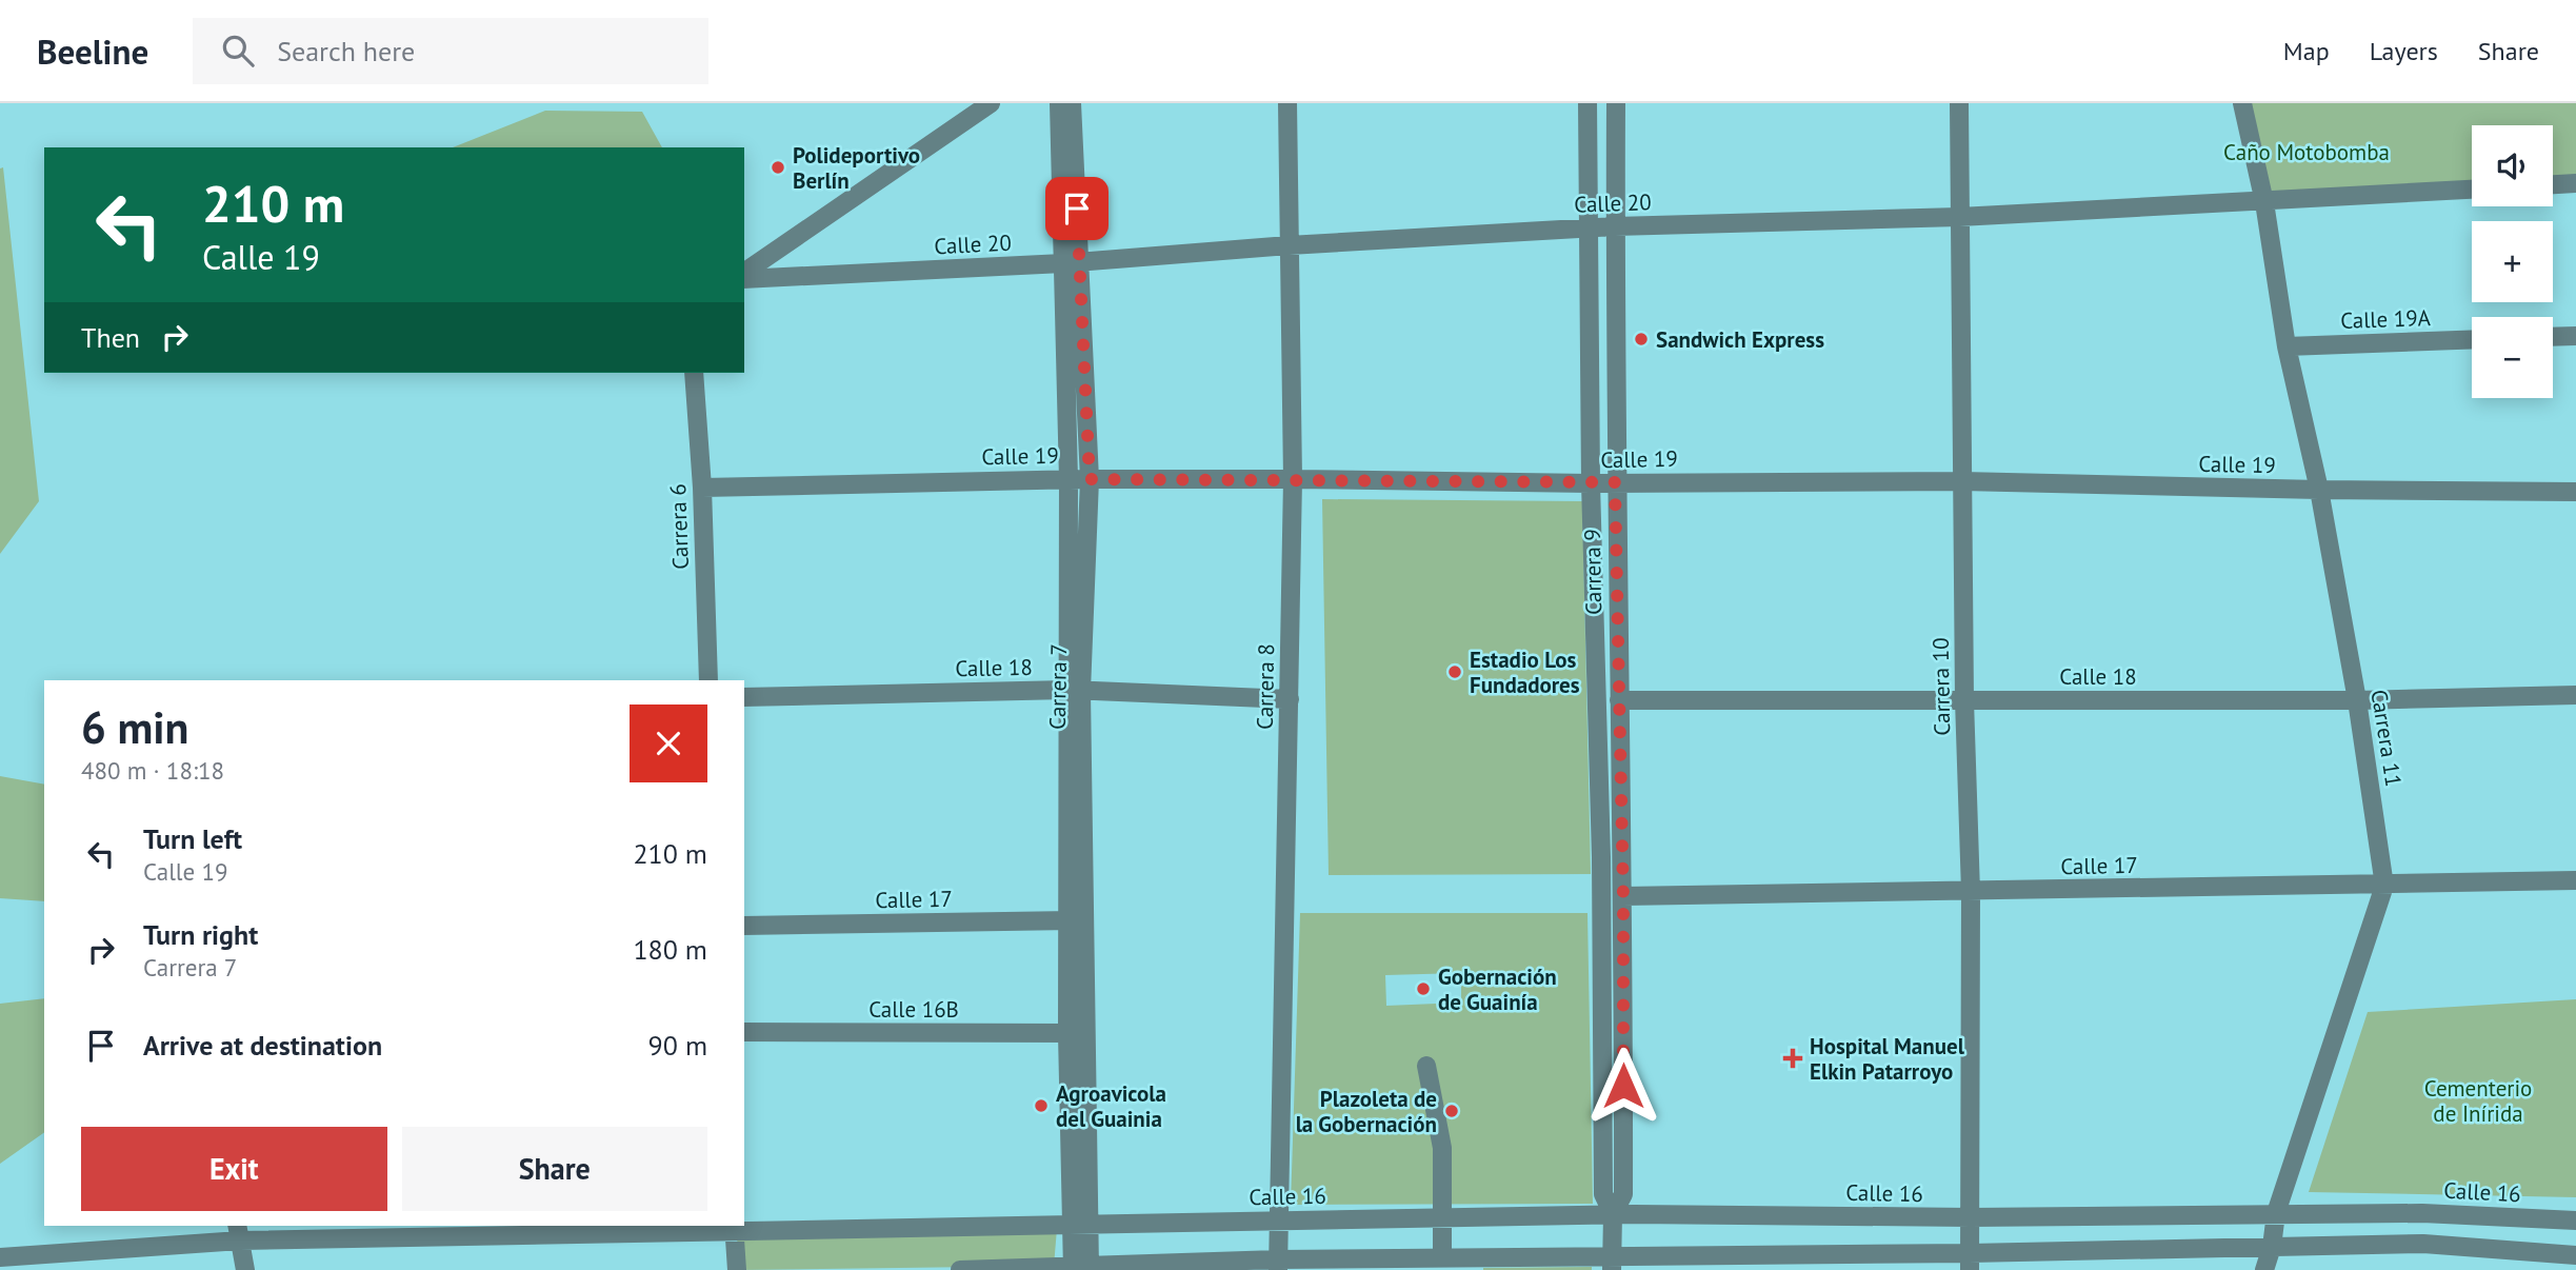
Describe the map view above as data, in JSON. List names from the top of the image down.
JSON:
{
  "streets": {
    "street": [
      "Calle 20",
      "Calle 19A",
      "Calle 19",
      "Carrera 6",
      "Carrera 9",
      "Calle 18",
      "Carrera 7",
      "Carrera 8",
      "Carrera 10",
      "Carrera 11",
      "Calle 17",
      "Calle 16B",
      "Calle 16"
    ]
  },
  "crossings": [
    ["Calle 20", "Carrera 9"],
    ["Calle 20", "Carrera 7"],
    ["Calle 20", "Carrera 8"],
    ["Calle 20", "Carrera 10"],
    ["Calle 20", "Carrera 11"],
    ["Calle 19A", "Carrera 11"],
    ["Calle 19", "Carrera 6"],
    ["Calle 19", "Carrera 9"],
    ["Calle 19", "Carrera 7"],
    ["Calle 19", "Carrera 8"],
    ["Calle 19", "Carrera 10"],
    ["Calle 19", "Carrera 11"],
    ["Carrera 9", "Calle 18"],
    ["Carrera 9", "Calle 17"],
    ["Carrera 9", "Calle 16"],
    ["Calle 18", "Carrera 7"],
    ["Calle 18", "Carrera 8"],
    ["Calle 18", "Carrera 10"],
    ["Calle 18", "Carrera 11"],
    ["Carrera 7", "Calle 17"],
    ["Carrera 7", "Calle 16B"],
    ["Carrera 7", "Calle 16"],
    ["Carrera 8", "Calle 16"],
    ["Carrera 10", "Calle 17"],
    ["Carrera 10", "Calle 16"],
    ["Carrera 11", "Calle 17"],
    ["Carrera 11", "Calle 16"]
  ],
  "parks": ["Caño Motobomba", "Cementerio de Inírida"],
  "places": {
    "other": [
      "Polideportivo Berlín",
      "Sandwich Express",
      "Estadio Los Fundadores",
      "Gobernación de Guainía",
      "Agroavicola del Guainia",
      "Plazoleta de la Gobernación"
    ],
    "health": ["Hospital Manuel Elkin Patarroyo"]
  },
  "page": {
    "header": "Beeline",
    "search": "Search here",
    "nav": ["Map", "Layers", "Share"],
    "map_buttons": ["+", "−"],
    "turn": ["210 m", "Calle 19"],
    "then": "Then",
    "heading": ["6 min", "480 m · 18:18"],
    "list": [
      {
        "name": "Turn left",
        "note": "Calle 19",
        "value": "210 m"
      },
      {
        "name": "Turn right",
        "note": "Carrera 7",
        "value": "180 m"
      },
      {
        "name": "Arrive at destination",
        "value": "90 m"
      }
    ],
    "buttons": ["Exit", "Share"]
  }
}
